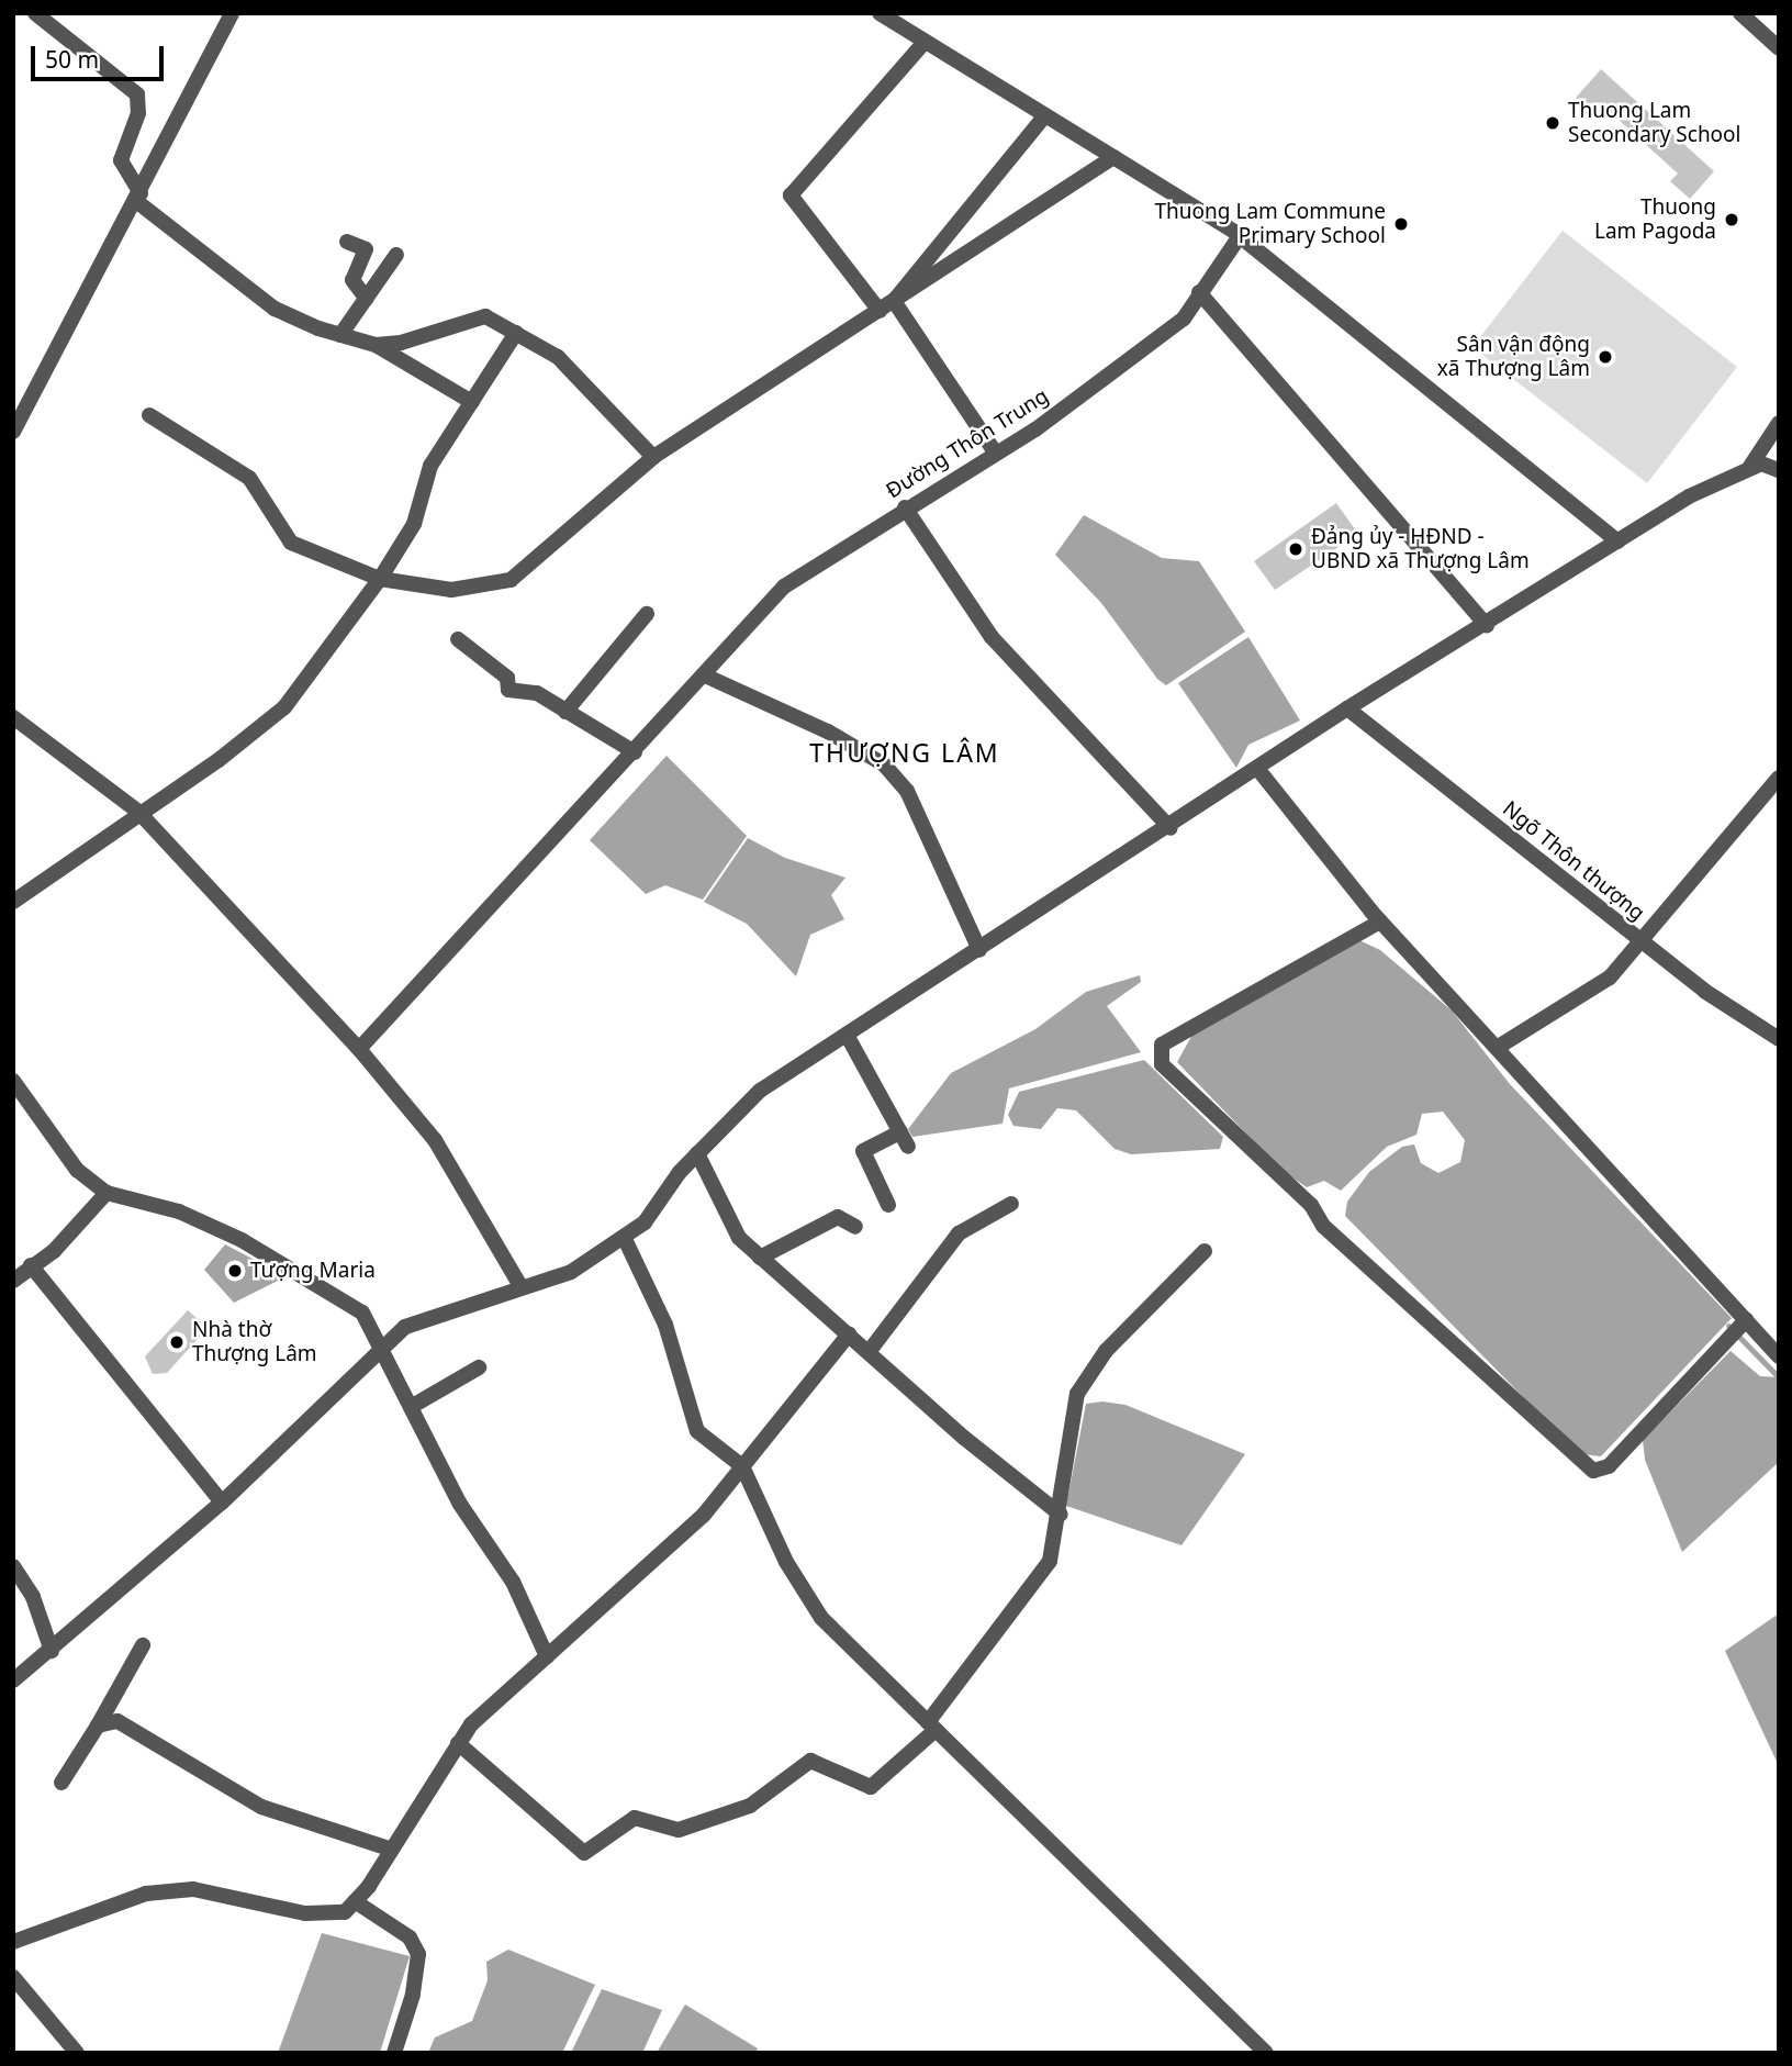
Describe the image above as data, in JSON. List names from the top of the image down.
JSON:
{
  "streets": {
    "street": ["Đường Thôn Trung", "Ngõ Thôn thượng"]
  },
  "districts": ["THƯỢNG LÂM"],
  "places": [
    "Thuong Lam Secondary School",
    "Thuong Lam Pagoda",
    "Thuong Lam Commune Primary School",
    "Sân vận động xã Thượng Lâm",
    "Đảng ủy - HĐND - UBND xã Thượng Lâm",
    "Tượng Maria",
    "Nhà thờ Thượng Lâm"
  ],
  "scale_bar": "50 m"
}
